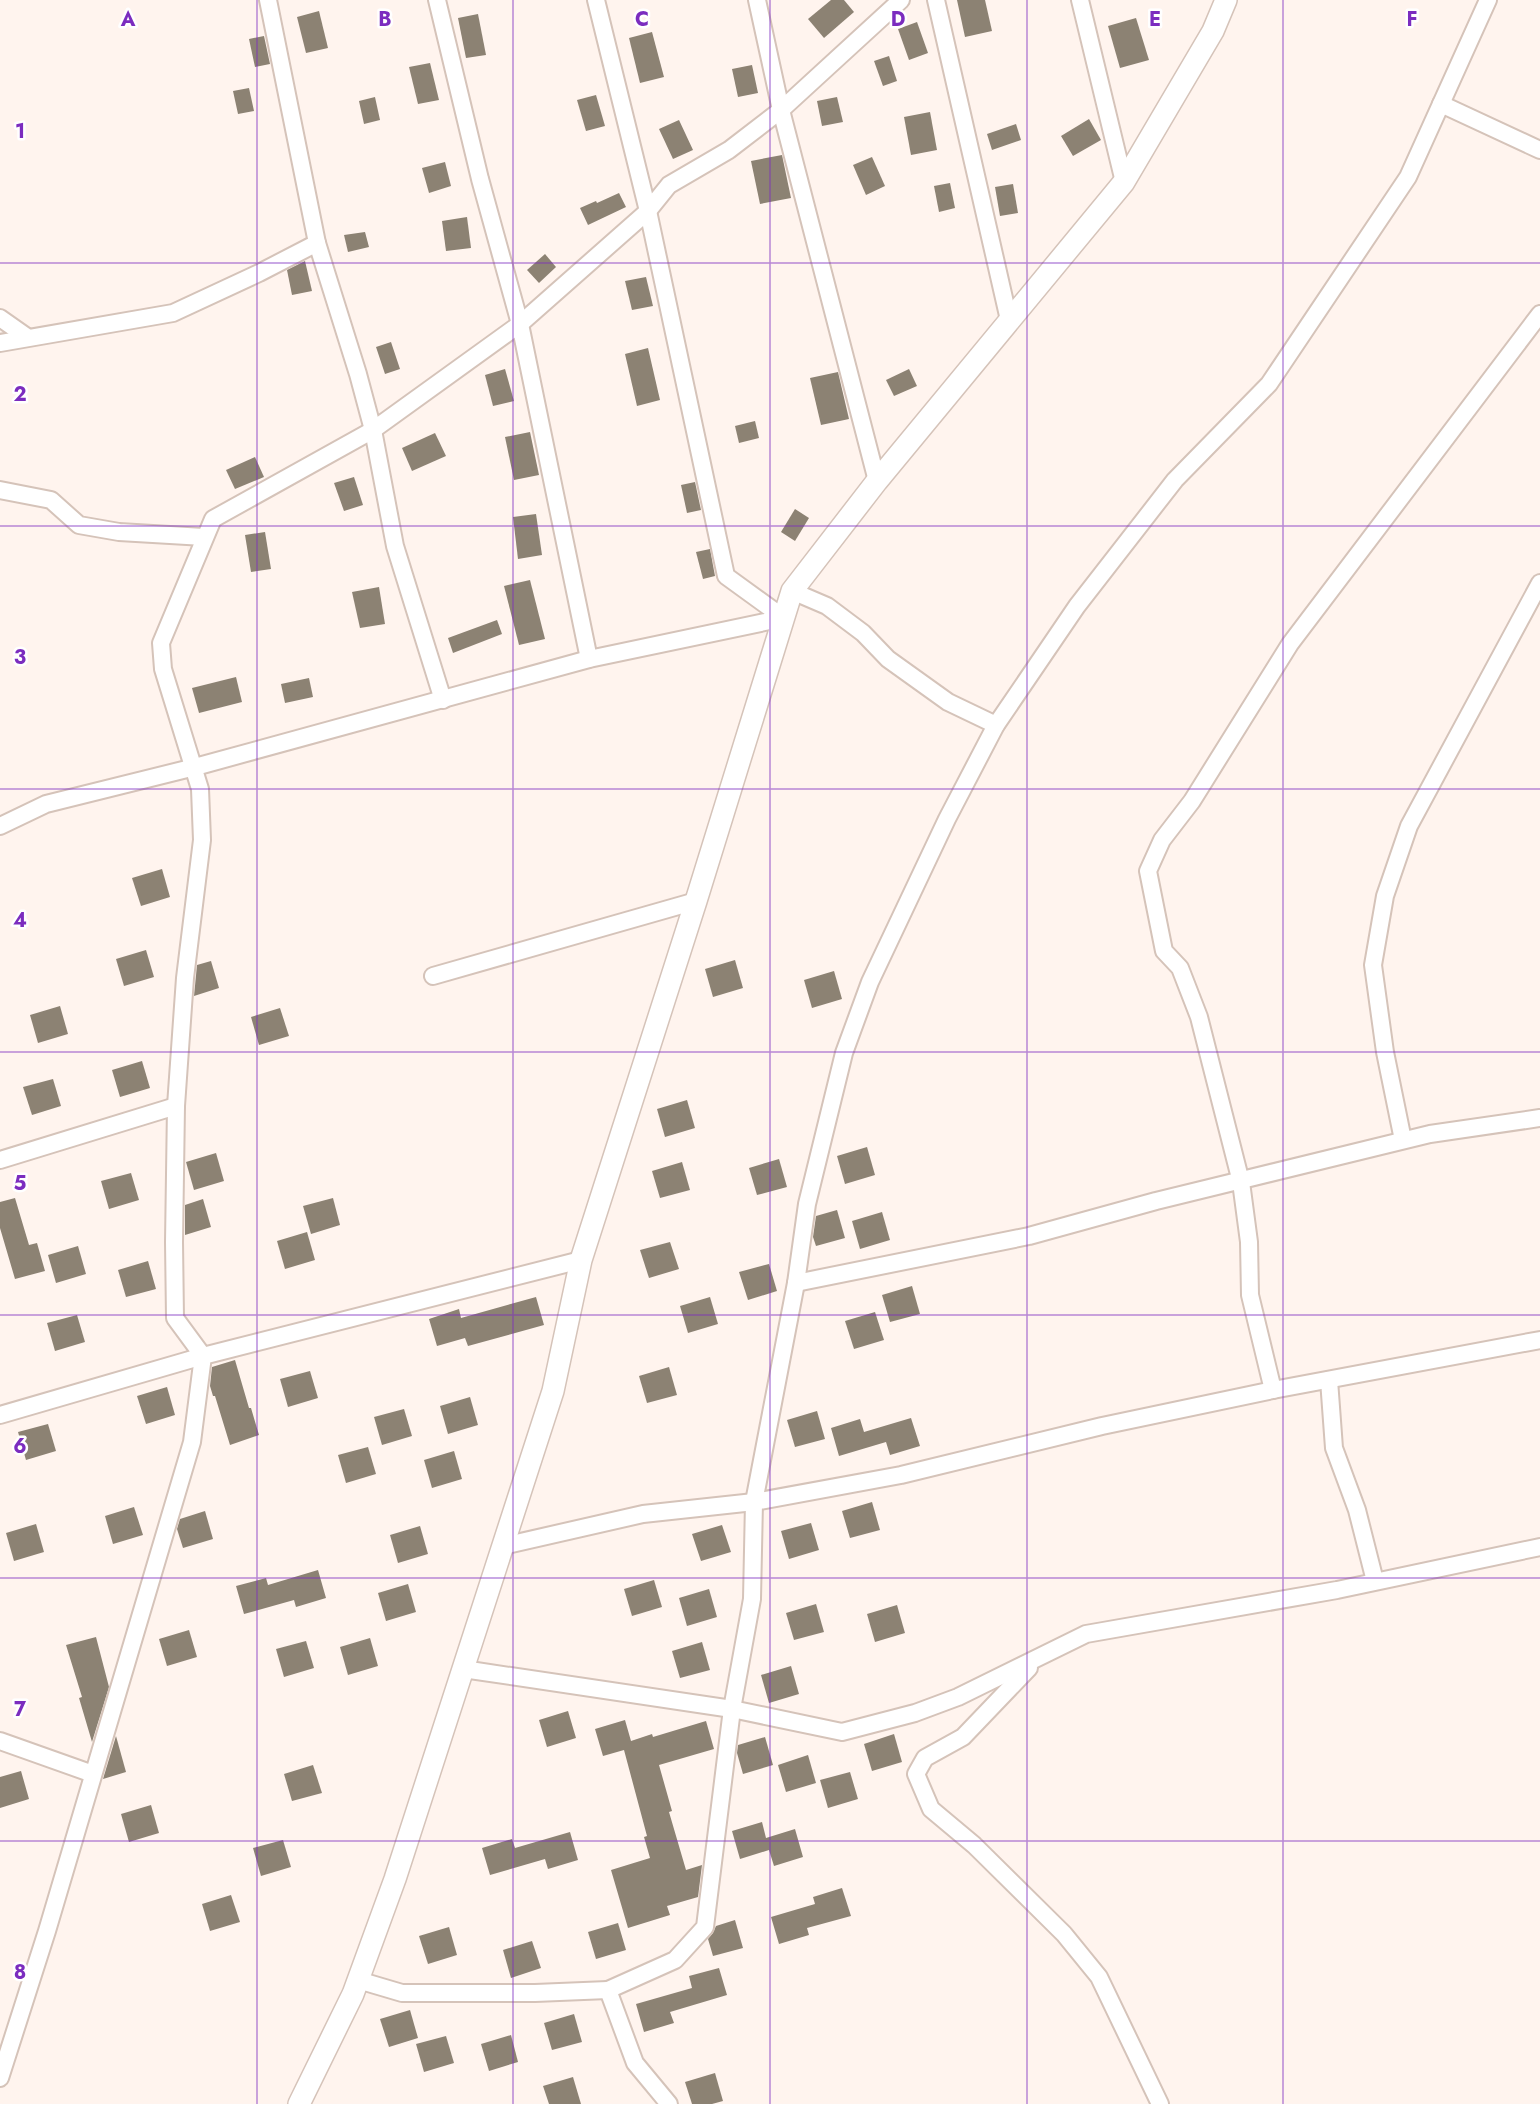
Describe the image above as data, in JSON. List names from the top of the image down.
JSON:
{
  "grid": {
    "columns": [
      "A",
      "B",
      "C",
      "D",
      "E",
      "F"
    ],
    "rows": [
      "1",
      "2",
      "3",
      "4",
      "5",
      "6",
      "7",
      "8"
    ]
  }
}
